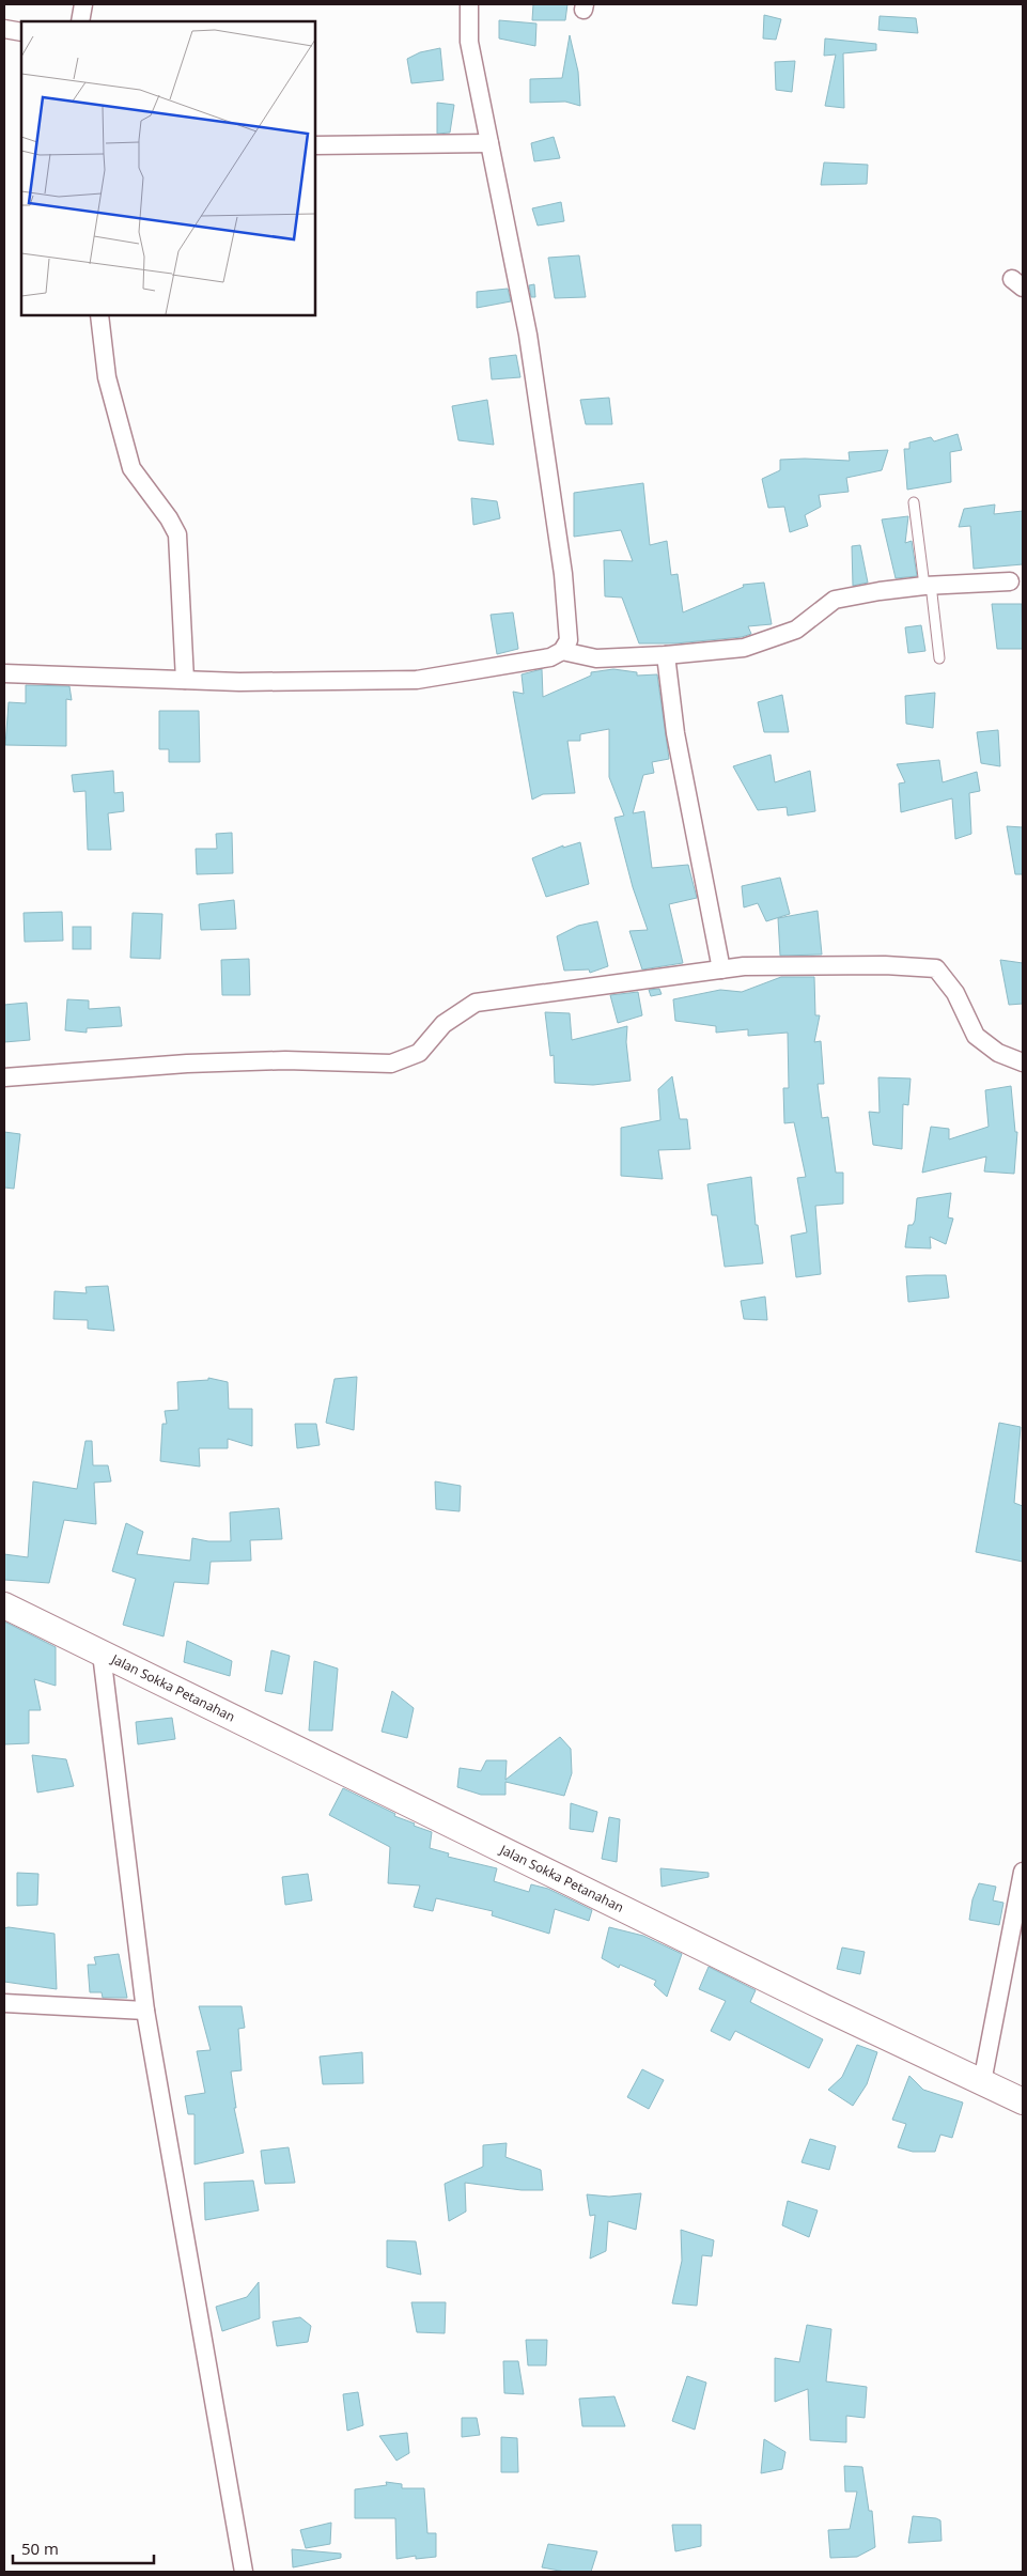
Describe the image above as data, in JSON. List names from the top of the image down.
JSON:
{
  "streets": {
    "main road": ["Jalan Sokka Petanahan"]
  },
  "scale_bar": "50 m"
}
